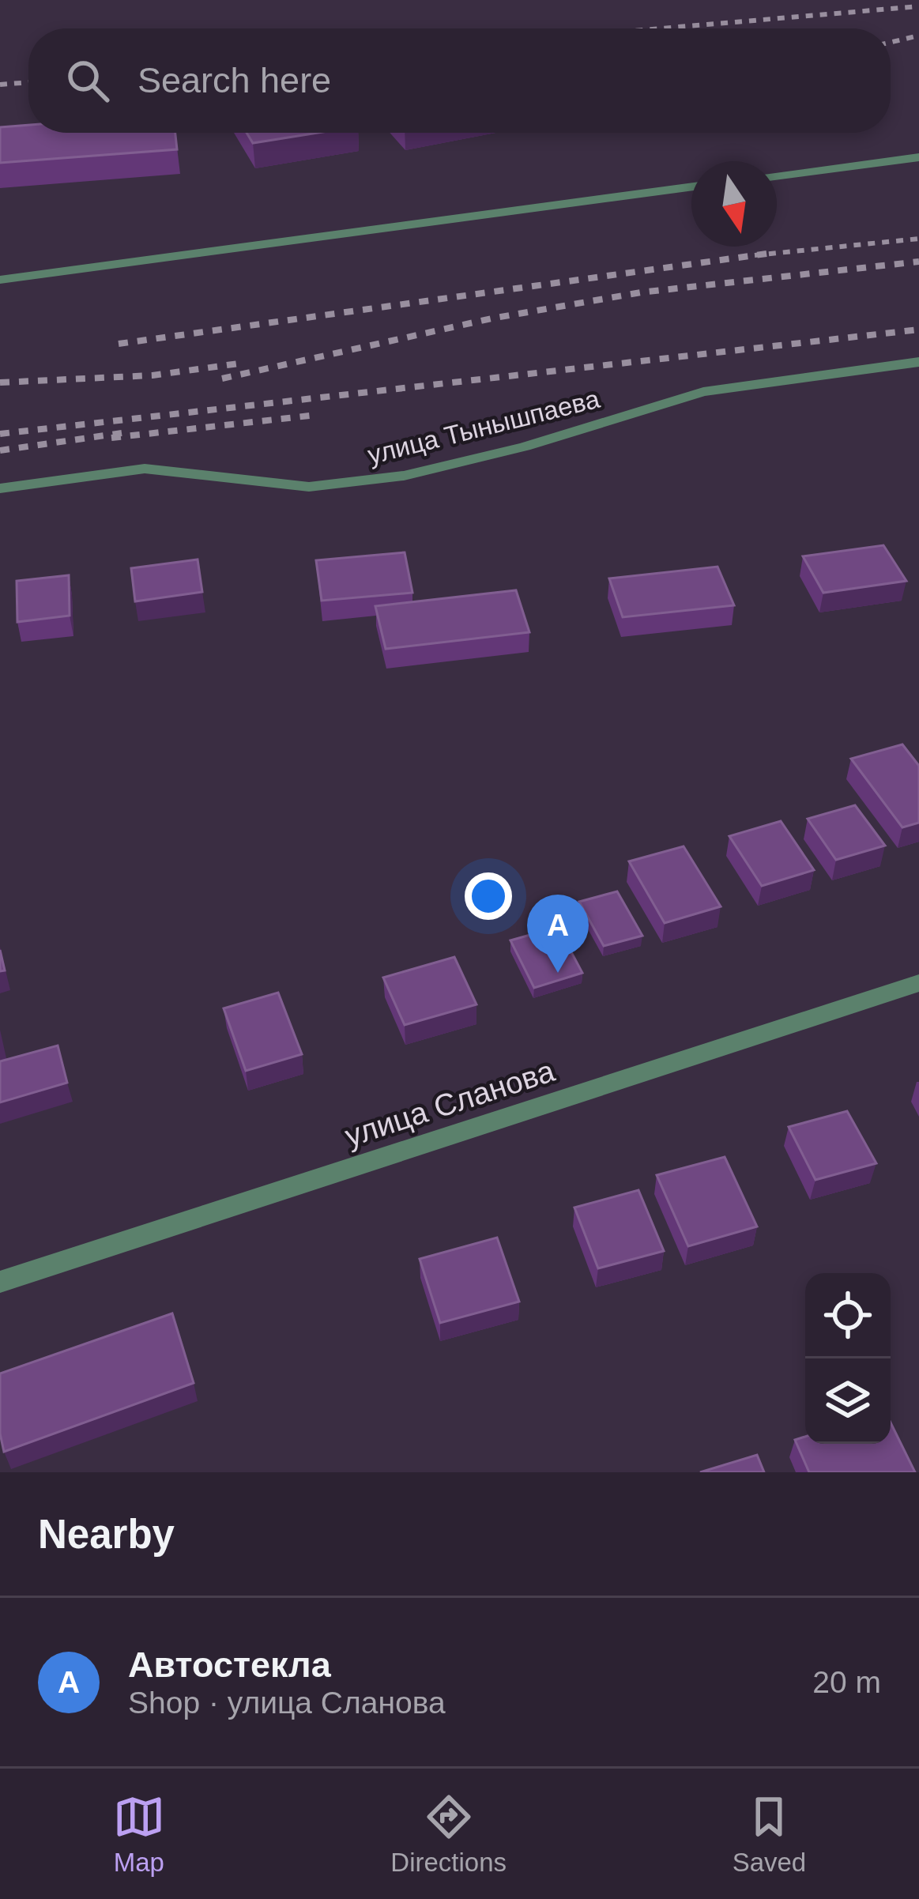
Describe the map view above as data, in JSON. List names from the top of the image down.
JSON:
{
  "streets": {
    "street": ["улица Тынышпаева", "улица Сланова"]
  },
  "north": "bottom",
  "page": {
    "search": "Search here",
    "pins": "A",
    "heading": "Nearby",
    "list": [
      {
        "mark": "A",
        "name": "Автостекла",
        "note": "Shop · улица Сланова",
        "value": "20 m"
      }
    ],
    "nav": ["Map", "Directions", "Saved"]
  }
}
